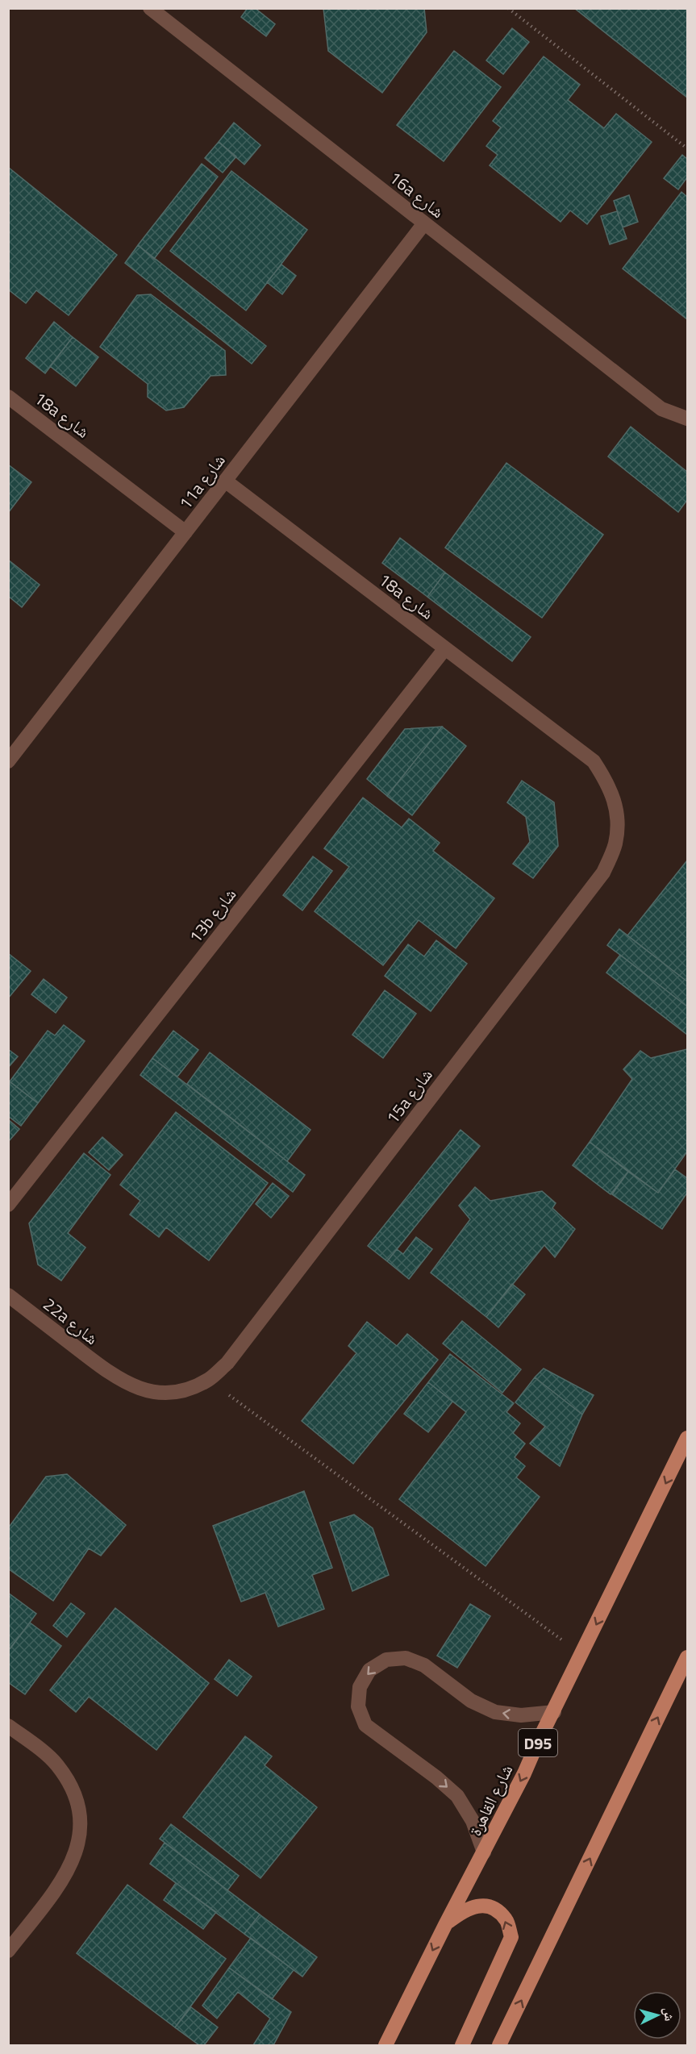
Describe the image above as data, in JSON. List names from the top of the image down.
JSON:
{
  "streets": {
    "main road": ["D95", "شارع القاهرة"],
    "street": [
      "16a شارع",
      "18a شارع",
      "11a شارع",
      "13b شارع",
      "15a شارع",
      "22a شارع"
    ]
  },
  "crossings": [
    ["16a شارع", "11a شارع"],
    ["18a شارع", "11a شارع"],
    ["18a شارع", "13b شارع"],
    ["18a شارع", "15a شارع"],
    ["15a شارع", "22a شارع"]
  ],
  "north": "right"
}
